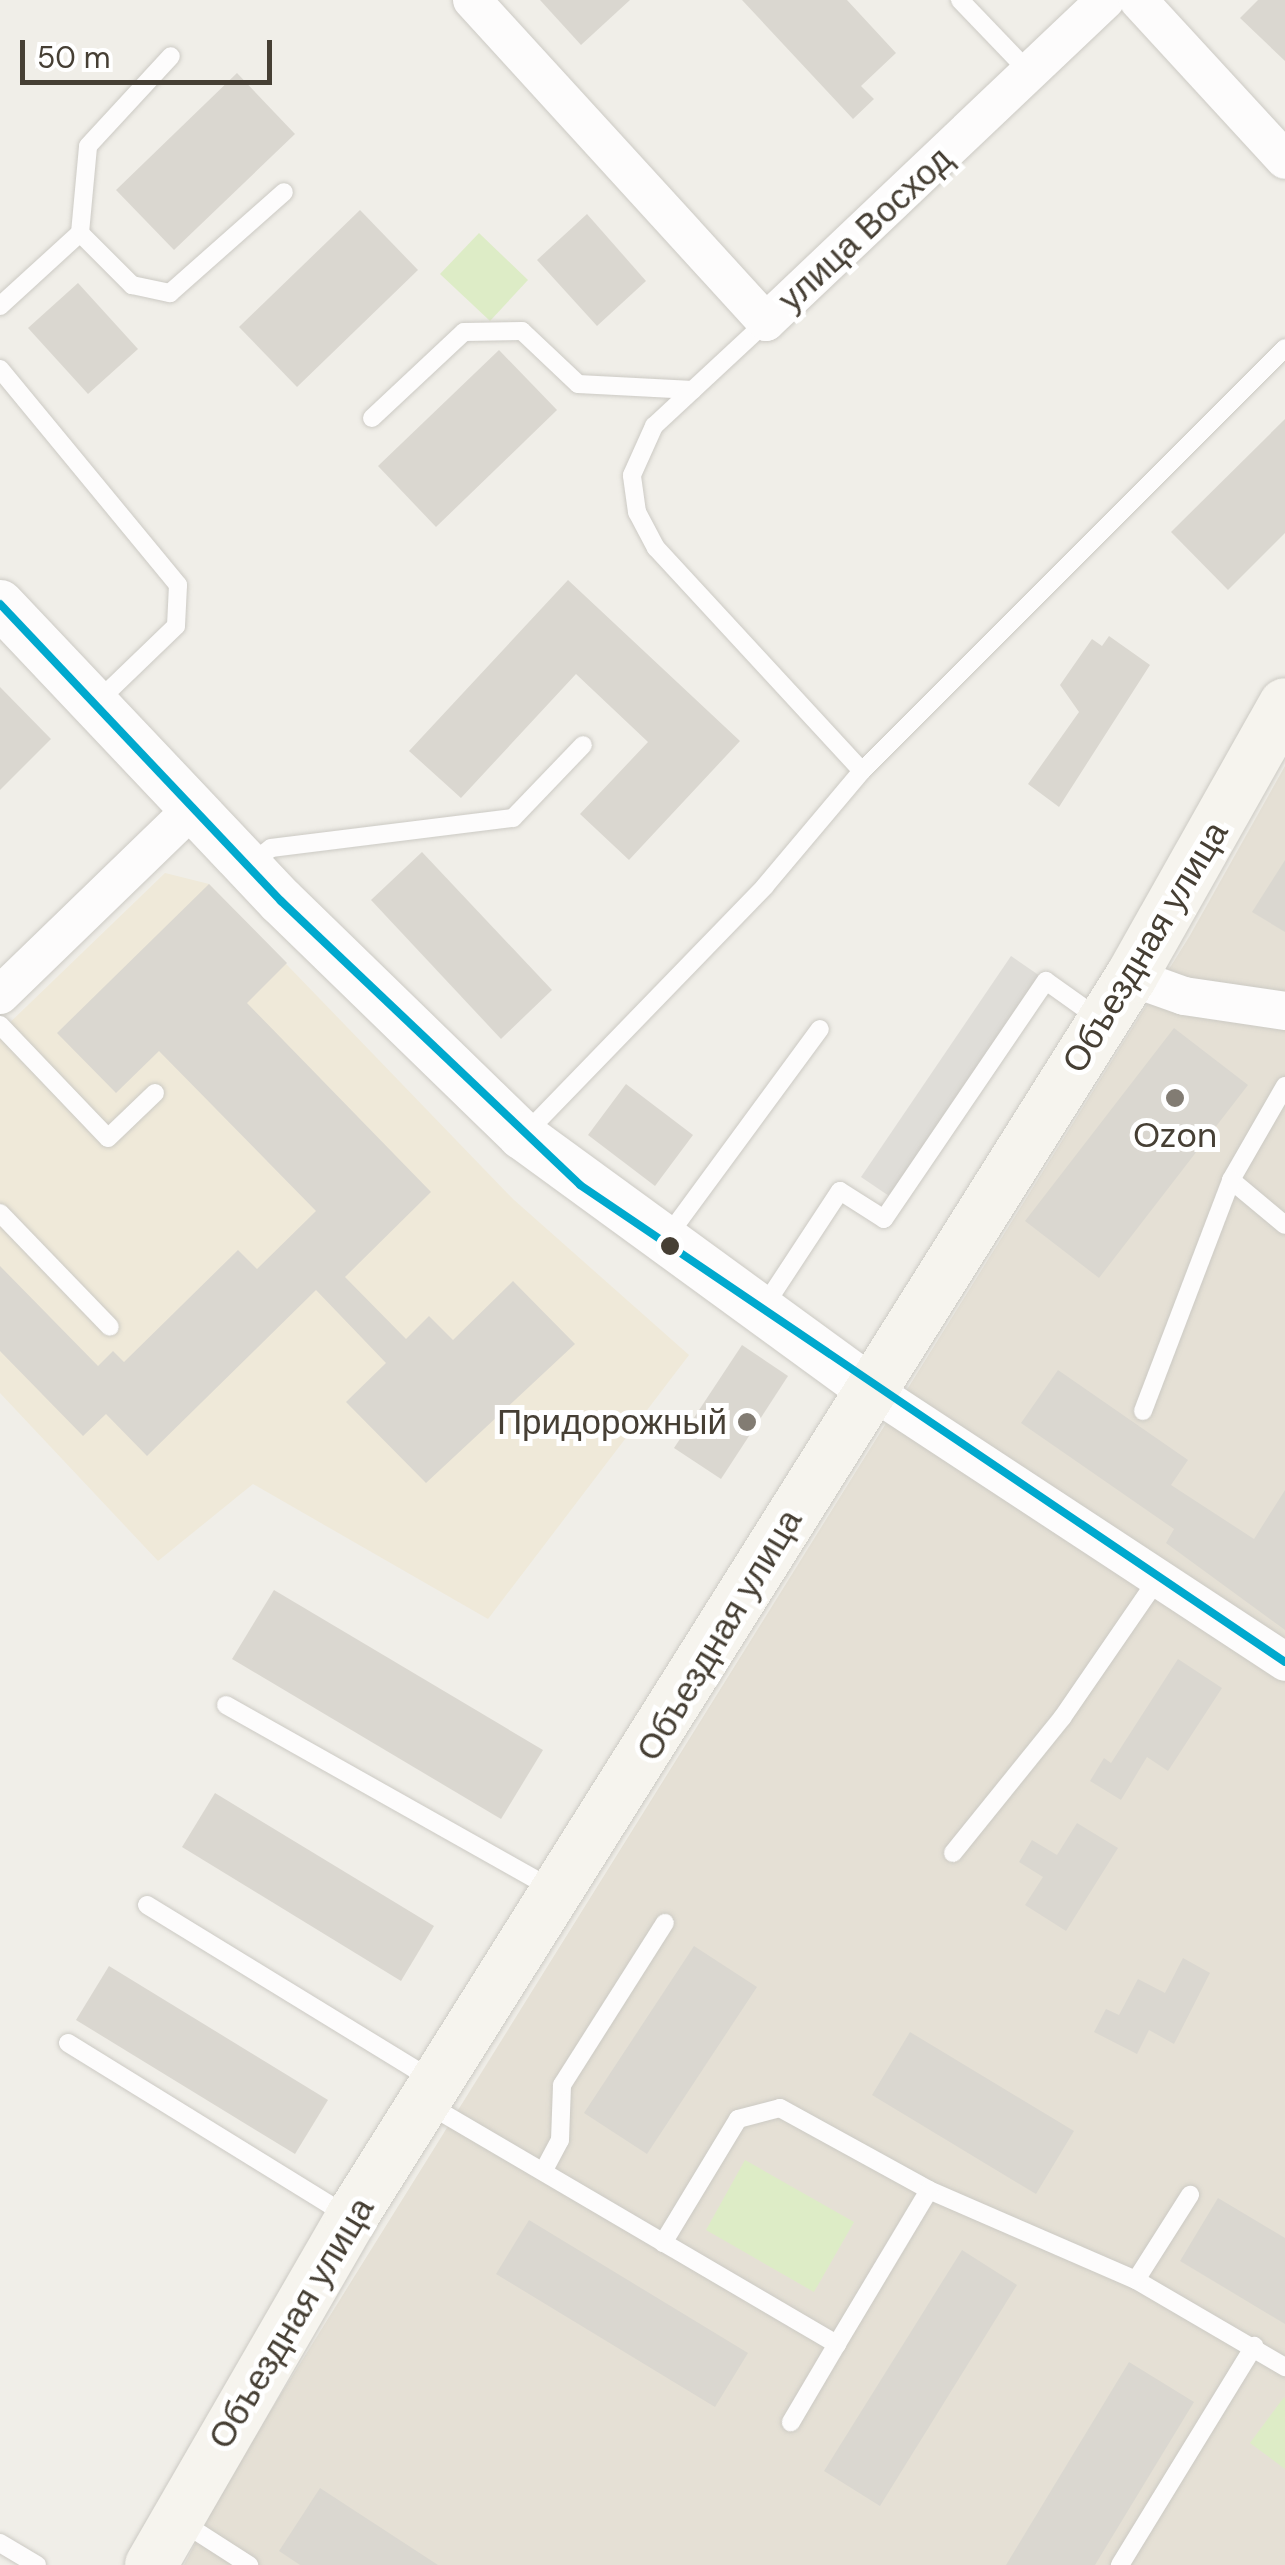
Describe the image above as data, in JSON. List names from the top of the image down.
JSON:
{
  "streets": {
    "main road": ["Объездная улица"],
    "street": ["улица Восход"]
  },
  "places": ["Ozon", "Придорожный"],
  "scale_bar": "50 m"
}
